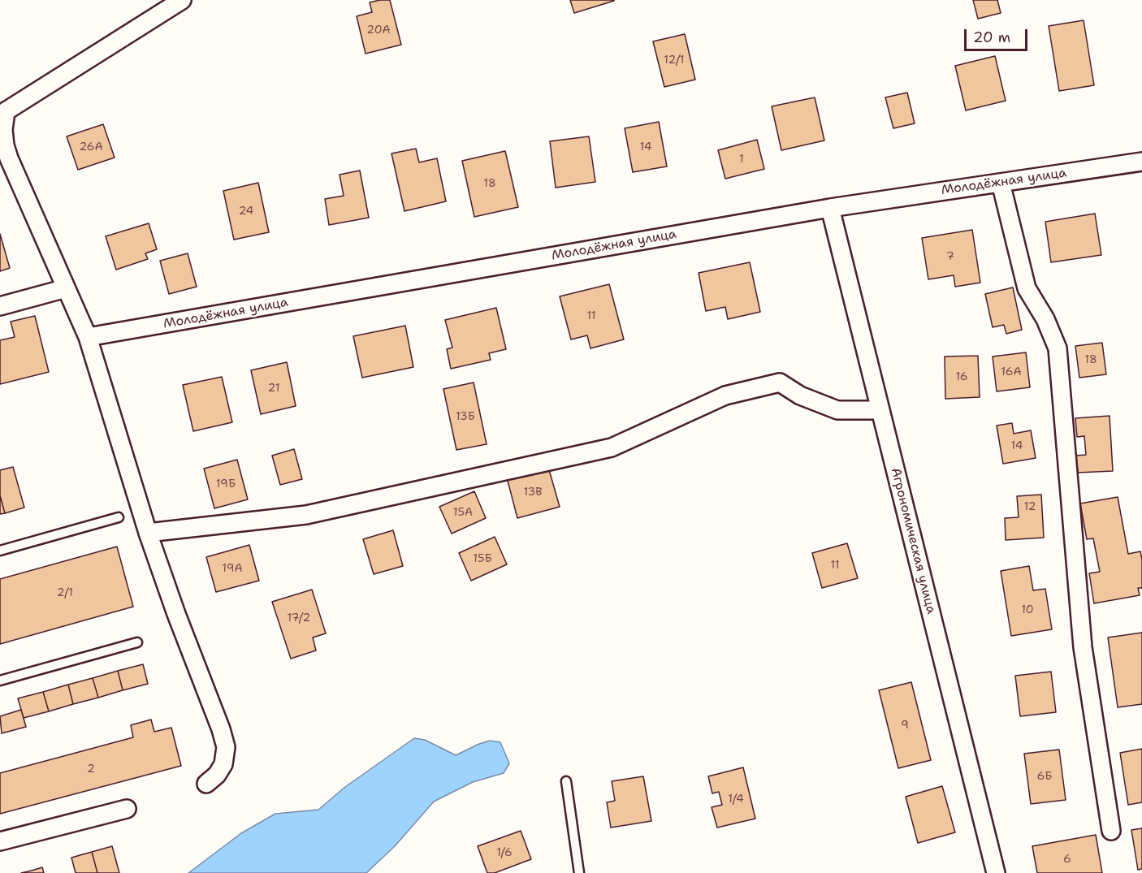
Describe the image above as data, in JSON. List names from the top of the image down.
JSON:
{
  "streets": {
    "street": ["Молодёжная улица", "Агрономическая улица"]
  },
  "crossings": [
    ["Молодёжная улица", "Агрономическая улица"]
  ],
  "house_numbers": [
    "20А",
    "12/1",
    "26А",
    "14",
    "1",
    "18",
    "24",
    "7",
    "11",
    "18",
    "16А",
    "16",
    "21",
    "13Б",
    "14",
    "19Б",
    "13В",
    "12",
    "15А",
    "15Б",
    "11",
    "19А",
    "2/1",
    "10",
    "17/2",
    "9",
    "2",
    "6Б",
    "1/4",
    "1/6",
    "6"
  ],
  "scale_bar": "20 m"
}
